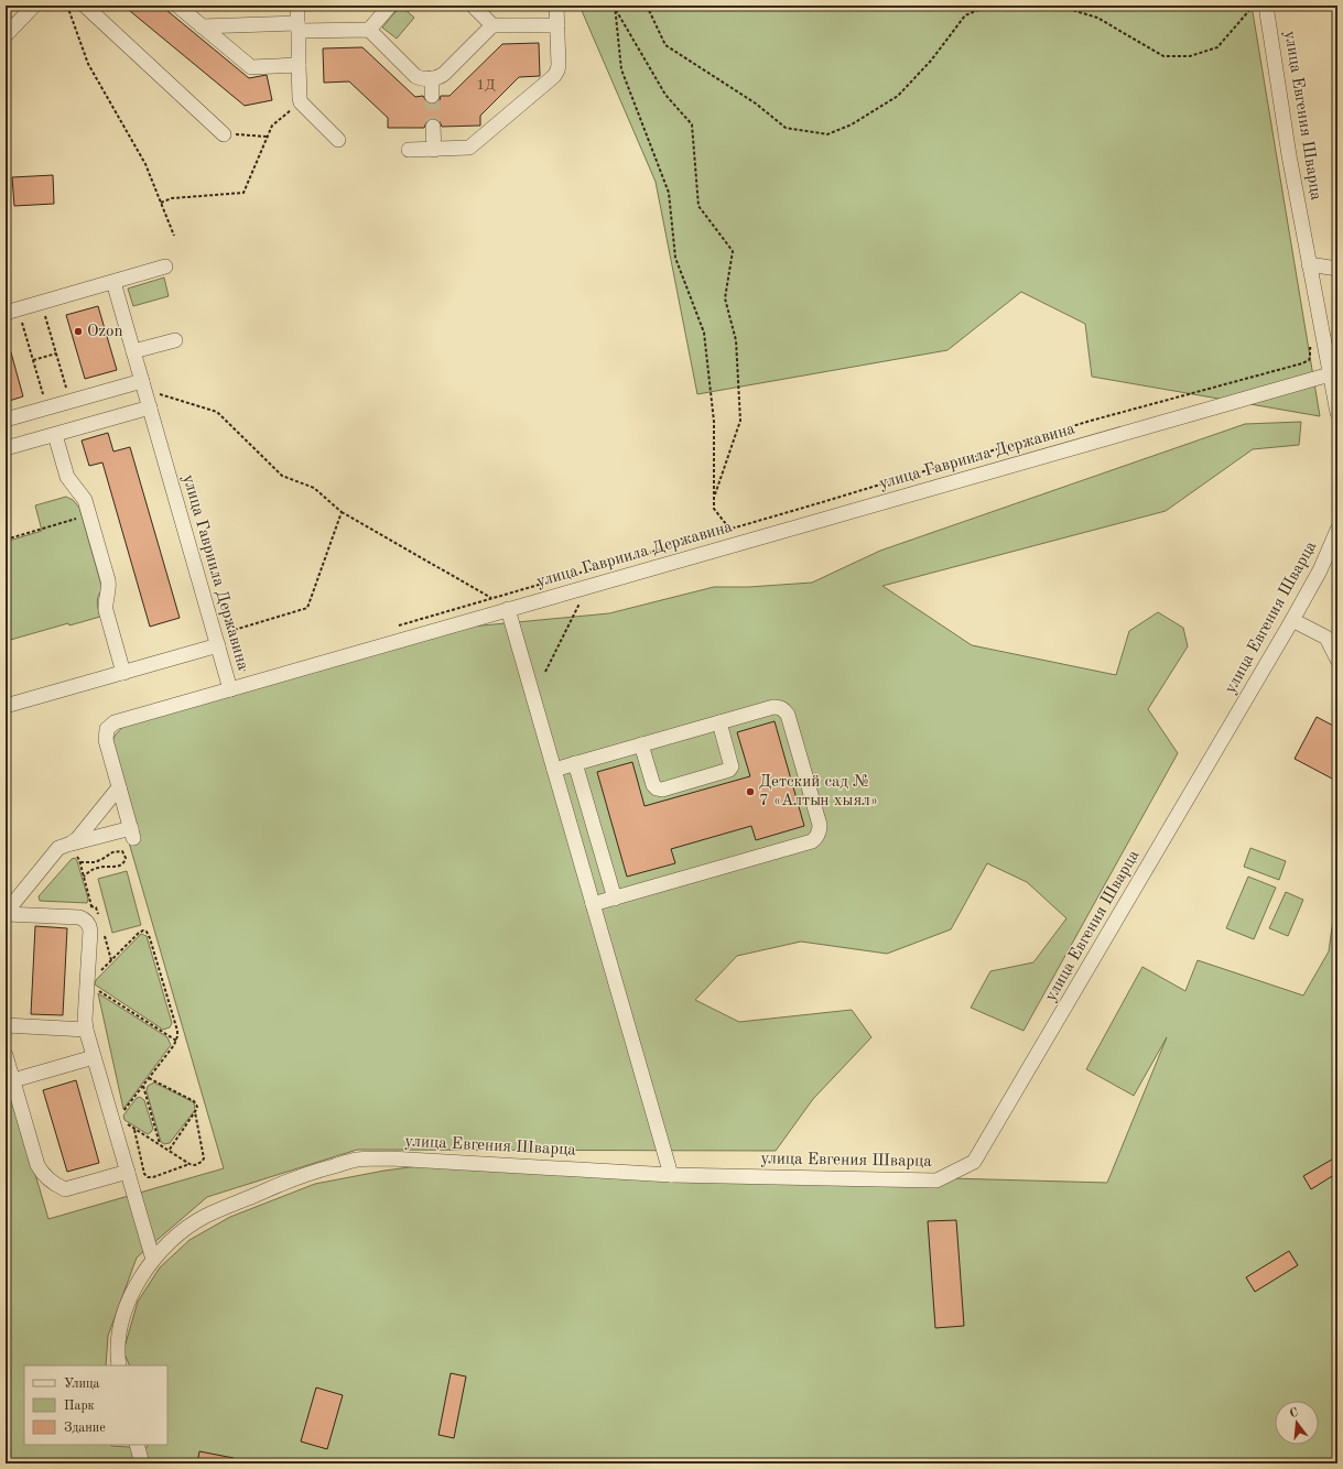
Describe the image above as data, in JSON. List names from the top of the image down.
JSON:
{
  "streets": {
    "street": ["улица Евгения Шварца", "улица Гавриила Державина"]
  },
  "crossings": [
    ["улица Евгения Шварца", "улица Гавриила Державина"]
  ],
  "places": ["Ozon", "Детский сад № 7 «Алтын хыял»"],
  "house_numbers": ["1Д"],
  "legend": ["Улица", "Парк", "Здание"],
  "north": "top"
}
